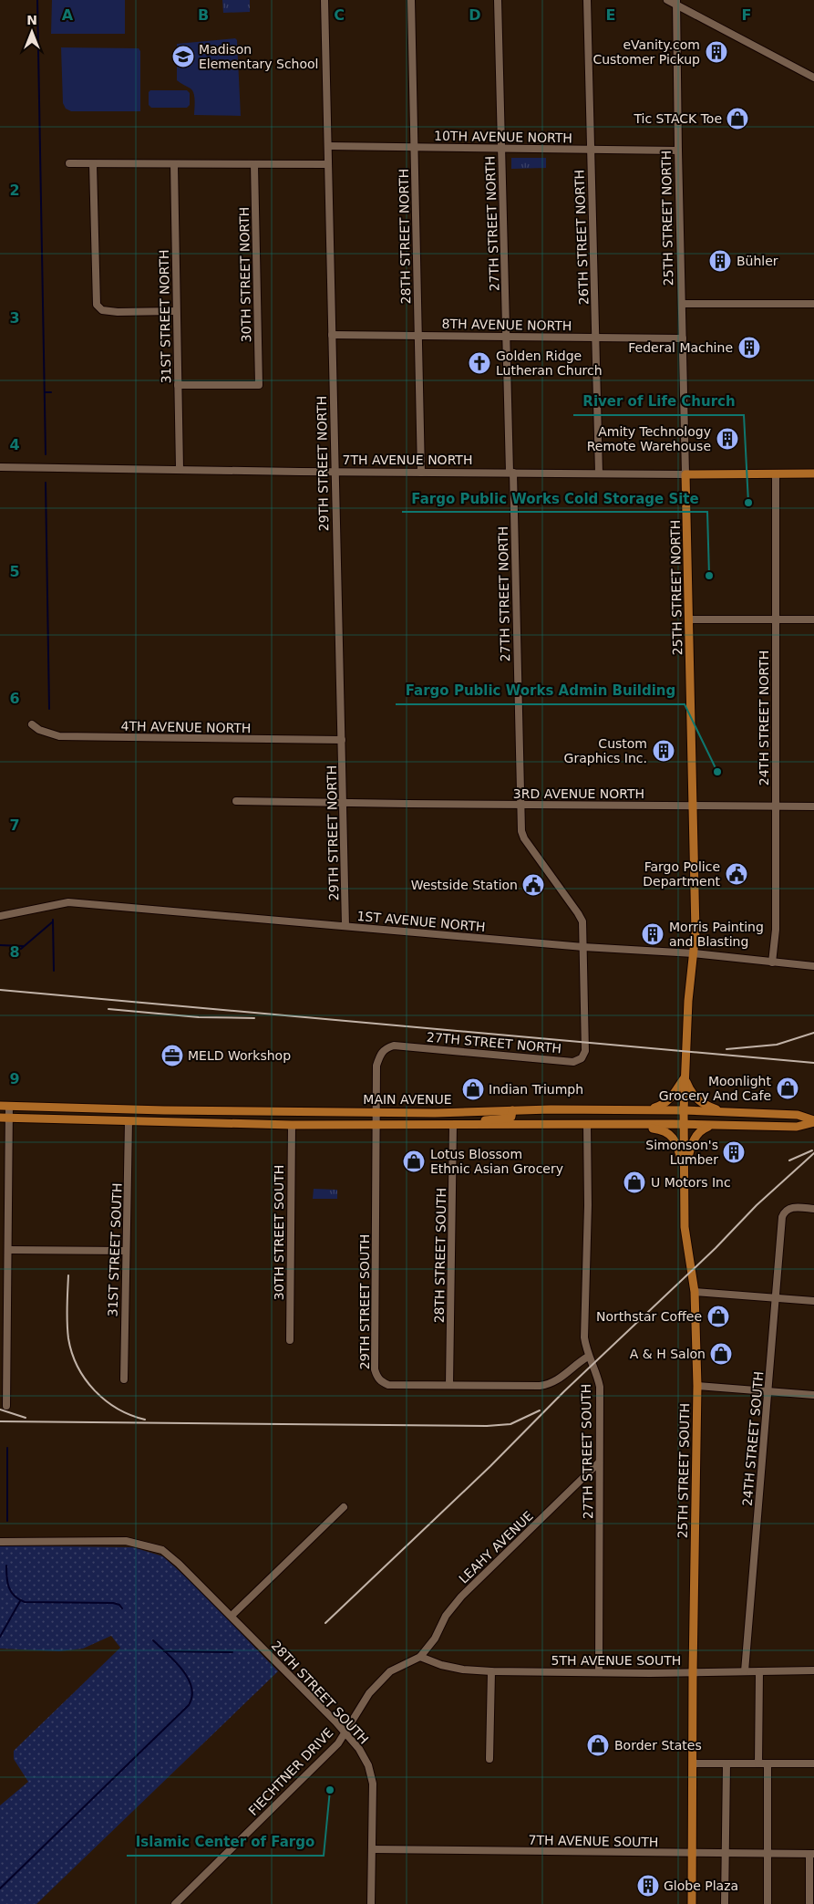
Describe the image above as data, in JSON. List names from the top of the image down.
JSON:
{
  "streets": {
    "main road": [
      "25TH STREET NORTH",
      "7TH AVENUE NORTH",
      "MAIN AVENUE",
      "25TH STREET SOUTH"
    ],
    "street": [
      "10TH AVENUE NORTH",
      "27TH STREET NORTH",
      "28TH STREET NORTH",
      "26TH STREET NORTH",
      "30TH STREET NORTH",
      "31ST STREET NORTH",
      "8TH AVENUE NORTH",
      "29TH STREET NORTH",
      "24TH STREET NORTH",
      "4TH AVENUE NORTH",
      "3RD AVENUE NORTH",
      "1ST AVENUE NORTH",
      "30TH STREET SOUTH",
      "31ST STREET SOUTH",
      "28TH STREET SOUTH",
      "29TH STREET SOUTH",
      "24TH STREET SOUTH",
      "27TH STREET SOUTH",
      "LEAHY AVENUE",
      "5TH AVENUE SOUTH",
      "FIECHTNER DRIVE",
      "7TH AVENUE SOUTH"
    ]
  },
  "crossings": [
    ["10TH AVENUE NORTH", "25TH STREET NORTH"],
    ["10TH AVENUE NORTH", "27TH STREET NORTH"],
    ["10TH AVENUE NORTH", "28TH STREET NORTH"],
    ["10TH AVENUE NORTH", "26TH STREET NORTH"],
    ["10TH AVENUE NORTH", "29TH STREET NORTH"],
    ["25TH STREET NORTH", "8TH AVENUE NORTH"],
    ["25TH STREET NORTH", "7TH AVENUE NORTH"],
    ["25TH STREET NORTH", "3RD AVENUE NORTH"],
    ["25TH STREET NORTH", "1ST AVENUE NORTH"],
    ["25TH STREET NORTH", "25TH STREET SOUTH"],
    ["27TH STREET NORTH", "8TH AVENUE NORTH"],
    ["27TH STREET NORTH", "7TH AVENUE NORTH"],
    ["27TH STREET NORTH", "3RD AVENUE NORTH"],
    ["27TH STREET NORTH", "1ST AVENUE NORTH"],
    ["27TH STREET NORTH", "MAIN AVENUE"],
    ["27TH STREET NORTH", "29TH STREET SOUTH"],
    ["28TH STREET NORTH", "8TH AVENUE NORTH"],
    ["28TH STREET NORTH", "7TH AVENUE NORTH"],
    ["26TH STREET NORTH", "8TH AVENUE NORTH"],
    ["26TH STREET NORTH", "7TH AVENUE NORTH"],
    ["30TH STREET NORTH", "31ST STREET NORTH"],
    ["31ST STREET NORTH", "7TH AVENUE NORTH"],
    ["8TH AVENUE NORTH", "29TH STREET NORTH"],
    ["7TH AVENUE NORTH", "29TH STREET NORTH"],
    ["7TH AVENUE NORTH", "24TH STREET NORTH"],
    ["29TH STREET NORTH", "4TH AVENUE NORTH"],
    ["29TH STREET NORTH", "3RD AVENUE NORTH"],
    ["29TH STREET NORTH", "1ST AVENUE NORTH"],
    ["24TH STREET NORTH", "3RD AVENUE NORTH"],
    ["24TH STREET NORTH", "1ST AVENUE NORTH"],
    ["MAIN AVENUE", "30TH STREET SOUTH"],
    ["MAIN AVENUE", "31ST STREET SOUTH"],
    ["MAIN AVENUE", "28TH STREET SOUTH"],
    ["MAIN AVENUE", "29TH STREET SOUTH"],
    ["MAIN AVENUE", "27TH STREET SOUTH"],
    ["MAIN AVENUE", "25TH STREET SOUTH"],
    ["28TH STREET SOUTH", "29TH STREET SOUTH"],
    ["28TH STREET SOUTH", "FIECHTNER DRIVE"],
    ["28TH STREET SOUTH", "7TH AVENUE SOUTH"],
    ["29TH STREET SOUTH", "27TH STREET SOUTH"],
    ["24TH STREET SOUTH", "5TH AVENUE SOUTH"],
    ["27TH STREET SOUTH", "LEAHY AVENUE"],
    ["27TH STREET SOUTH", "5TH AVENUE SOUTH"],
    ["25TH STREET SOUTH", "5TH AVENUE SOUTH"],
    ["25TH STREET SOUTH", "7TH AVENUE SOUTH"],
    ["LEAHY AVENUE", "5TH AVENUE SOUTH"],
    ["LEAHY AVENUE", "FIECHTNER DRIVE"],
    ["5TH AVENUE SOUTH", "FIECHTNER DRIVE"]
  ],
  "places": {
    "building": [
      "eVanity.com Customer Pickup",
      "Bühler",
      "Federal Machine",
      "Amity Technology Remote Warehouse",
      "Custom Graphics Inc.",
      "Morris Painting and Blasting",
      "Simonson's Lumber",
      "Globe Plaza"
    ],
    "school or university": ["Madison Elementary School"],
    "shop": [
      "Tic STACK Toe",
      "Moonlight Grocery And Cafe",
      "Indian Triumph",
      "Lotus Blossom Ethnic Asian Grocery",
      "U Motors Inc",
      "Northstar Coffee",
      "A & H Salon",
      "Border States"
    ],
    "church": ["Golden Ridge Lutheran Church"],
    "other": [
      "River of Life Church",
      "Fargo Public Works Cold Storage Site",
      "Fargo Public Works Admin Building",
      "Islamic Center of Fargo"
    ],
    "public building": ["Fargo Police Department", "Westside Station"],
    "office": ["MELD Workshop"]
  },
  "north": "top",
  "grid": {
    "columns": [
      "A",
      "B",
      "C",
      "D",
      "E",
      "F"
    ],
    "rows": [
      "2",
      "3",
      "4",
      "5",
      "6",
      "7",
      "8",
      "9"
    ]
  }
}
